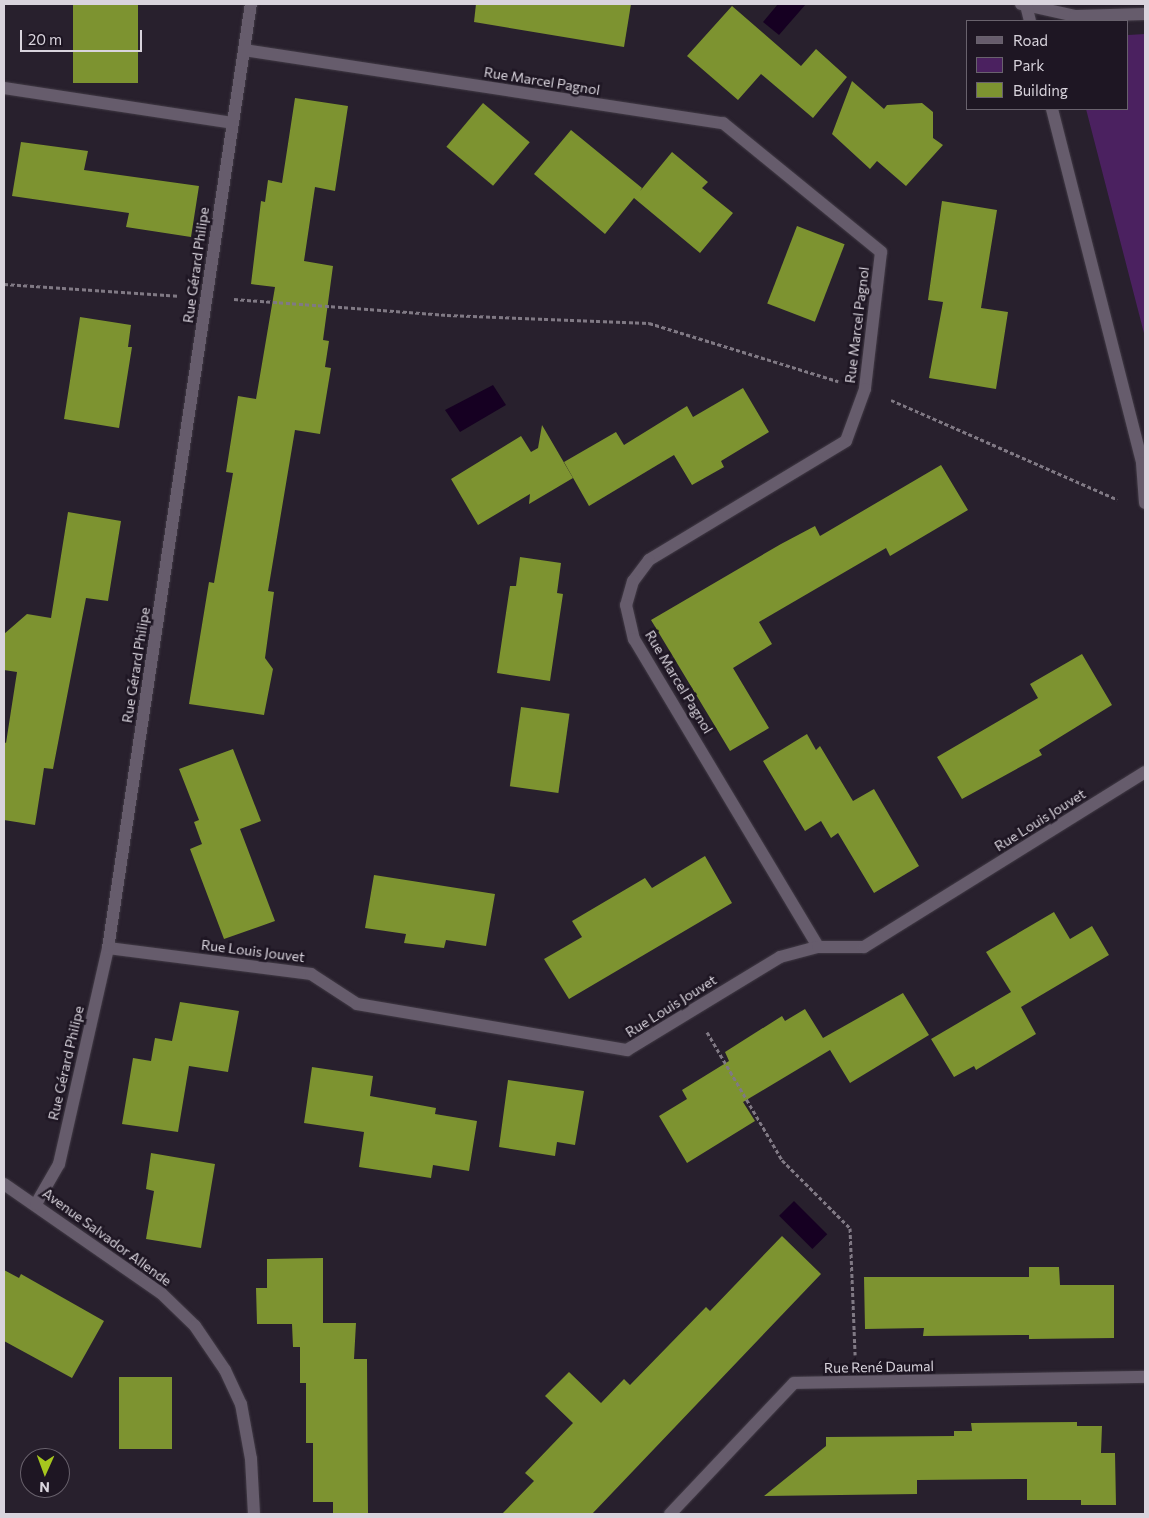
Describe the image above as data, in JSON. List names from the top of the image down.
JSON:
{
  "streets": {
    "street": [
      "Rue Marcel Pagnol",
      "Rue Gérard Philipe",
      "Rue Louis Jouvet",
      "Avenue Salvador Allende",
      "Rue René Daumal"
    ]
  },
  "crossings": [
    ["Rue Marcel Pagnol", "Rue Gérard Philipe"],
    ["Rue Marcel Pagnol", "Rue Louis Jouvet"],
    ["Rue Gérard Philipe", "Rue Louis Jouvet"],
    ["Rue Gérard Philipe", "Avenue Salvador Allende"]
  ],
  "legend": ["Road", "Park", "Building"],
  "scale_bar": "20 m",
  "north": "bottom"
}
